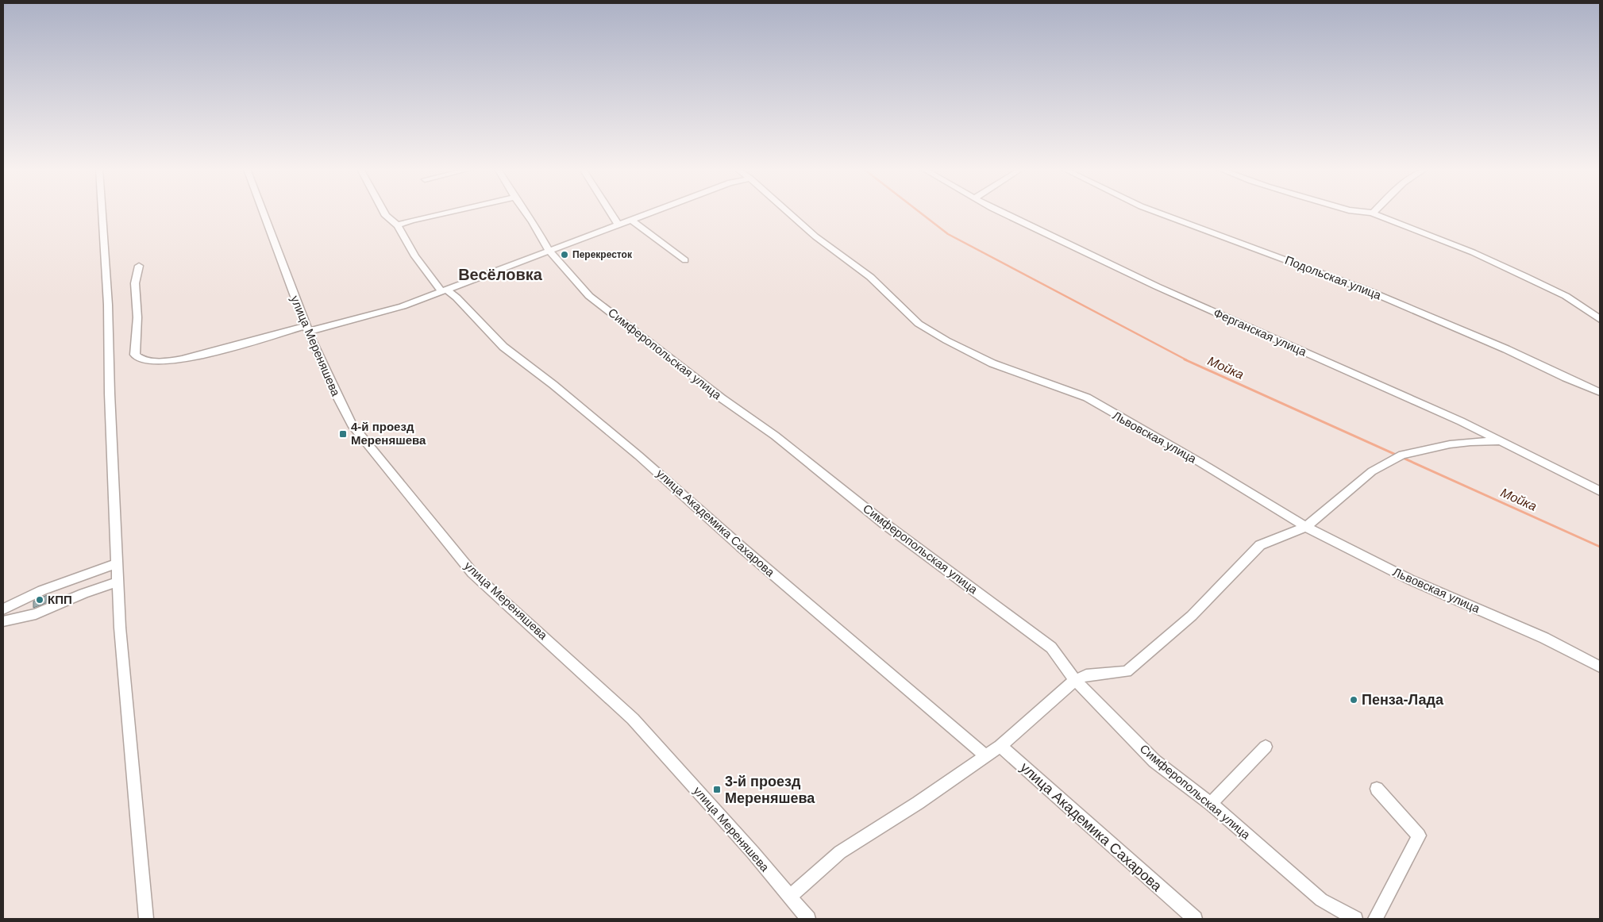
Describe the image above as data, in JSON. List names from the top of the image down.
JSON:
{
  "streets": {
    "street": [
      "Подольская улица",
      "Ферганская улица",
      "улица Мереняшева",
      "Симферопольская улица",
      "Львовская улица",
      "улица Академика Сахарова"
    ]
  },
  "districts": ["Весёловка"],
  "water": ["Мойка"],
  "places": {
    "other": ["Перекресток", "КПП", "Пенза-Лада"],
    "transit": ["4-й проезд Мереняшева", "3-й проезд Мереняшева"]
  }
}
